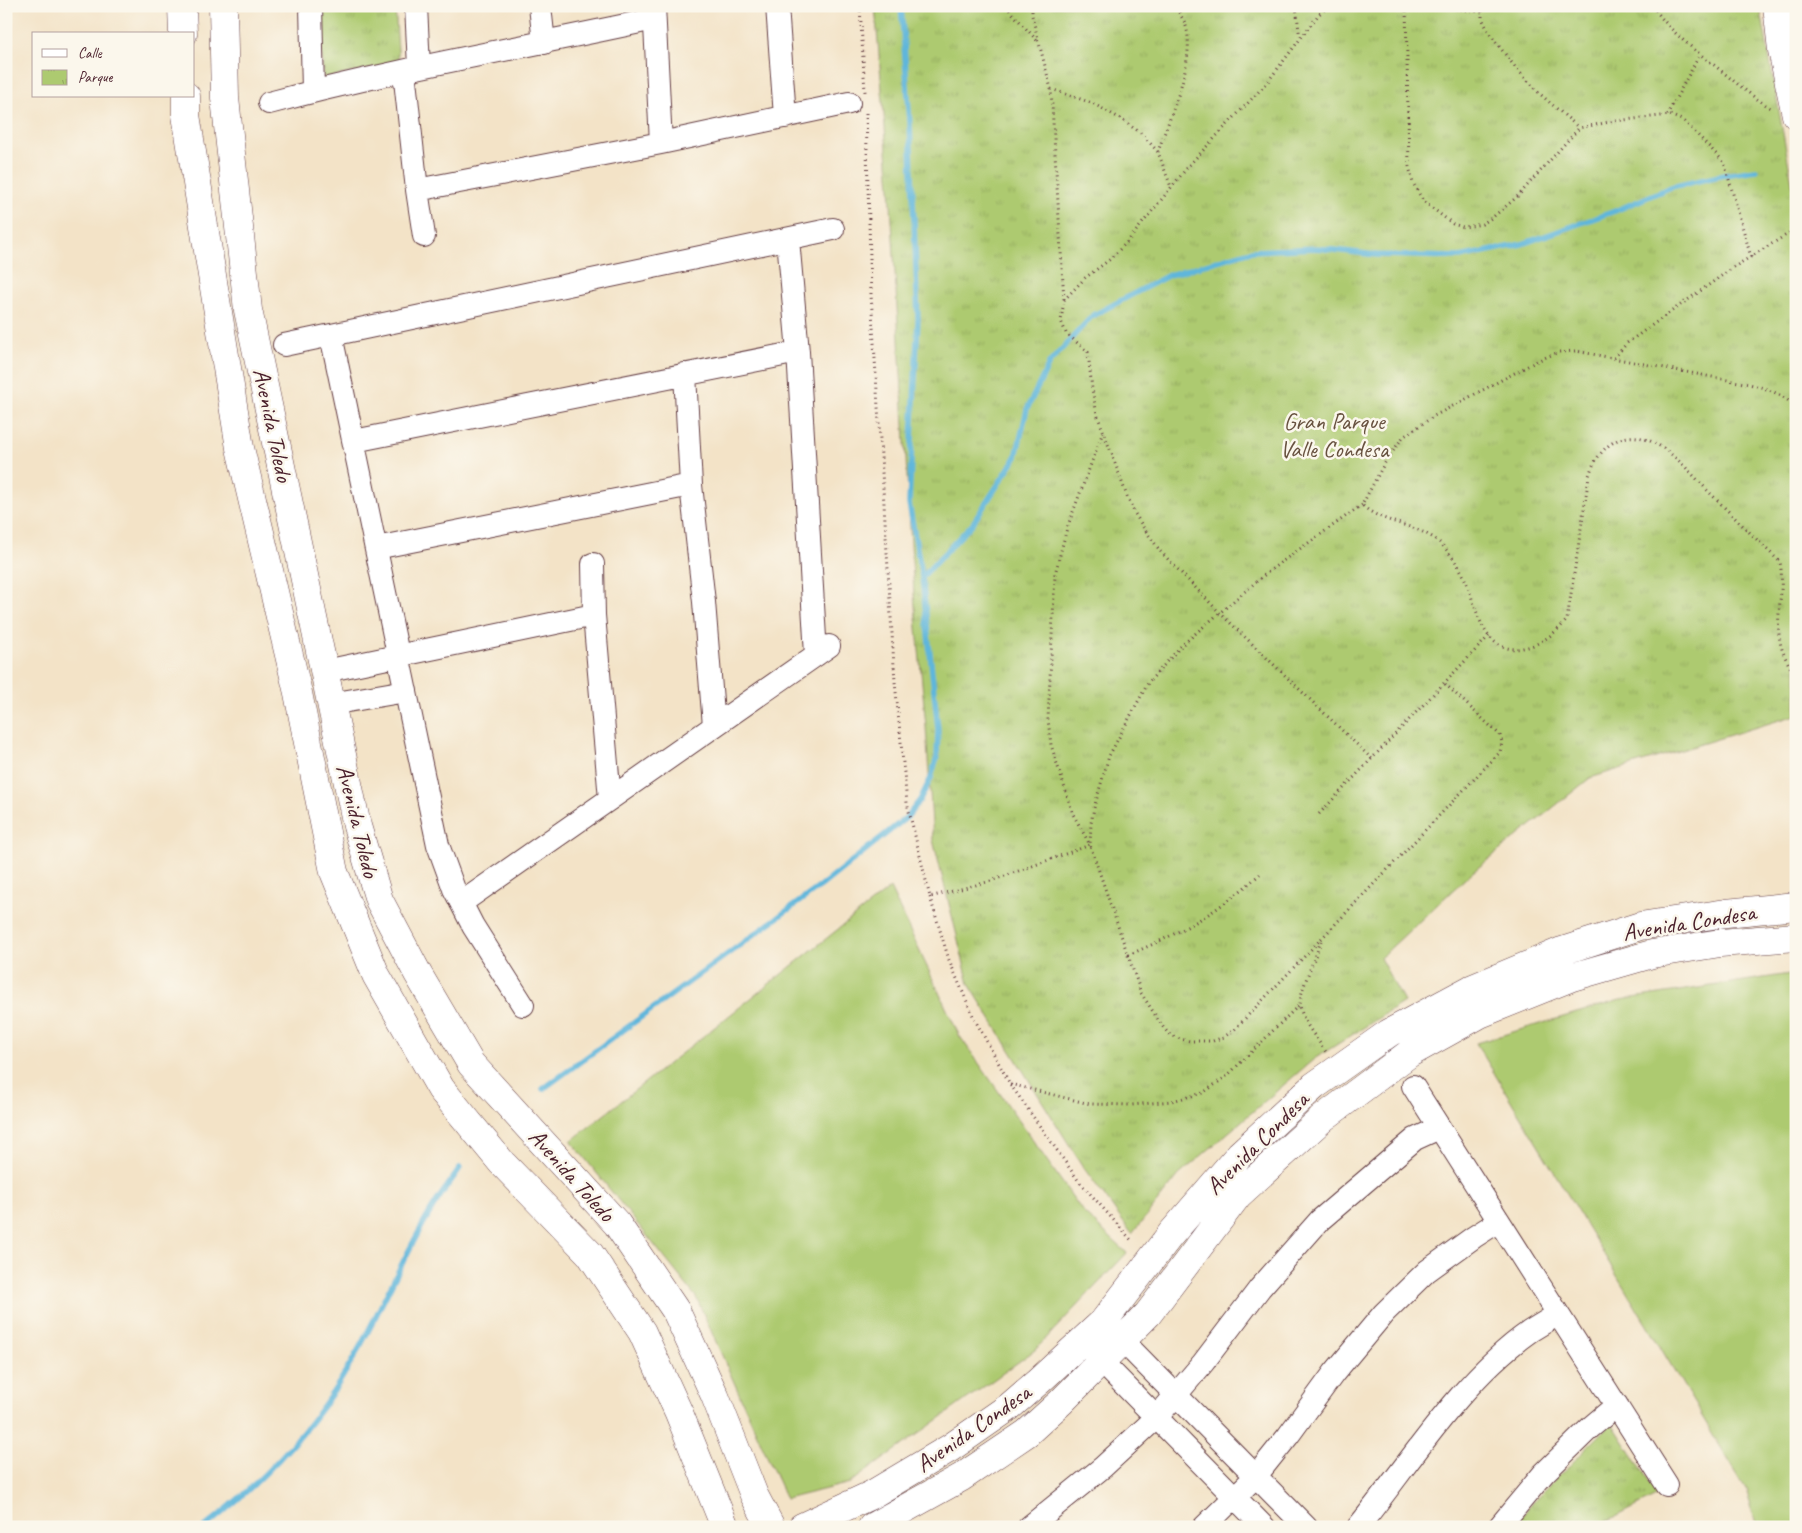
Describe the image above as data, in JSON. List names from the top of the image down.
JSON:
{
  "streets": {
    "street": ["Avenida Toledo", "Avenida Condesa"]
  },
  "parks": ["Gran Parque Valle Condesa"],
  "legend": ["Calle", "Parque"]
}
